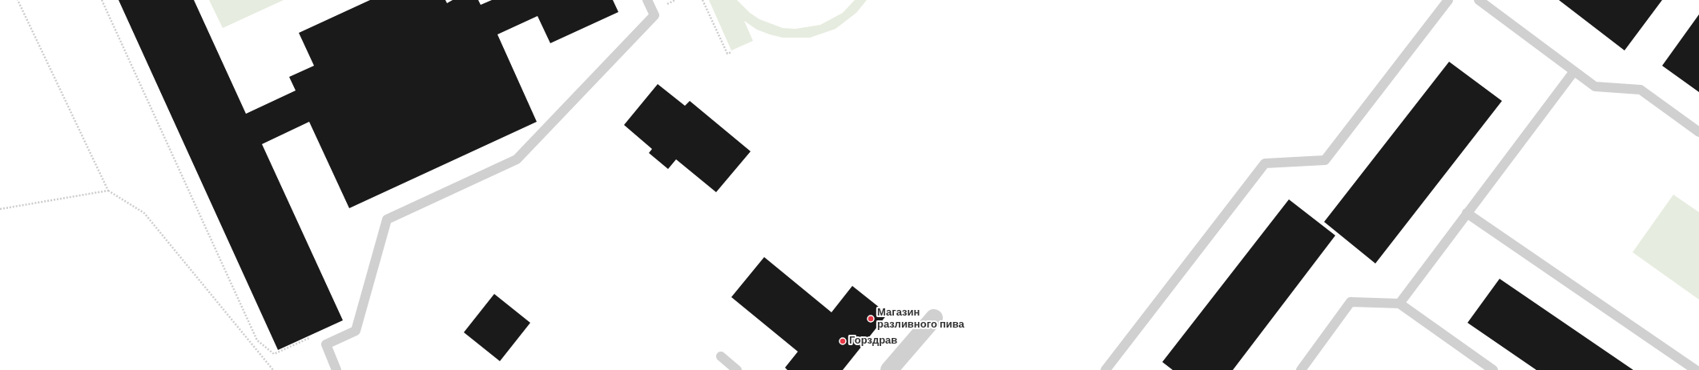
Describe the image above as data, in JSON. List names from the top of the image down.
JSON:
{
  "places": ["Магазин разливного пива", "Горздрав"]
}
